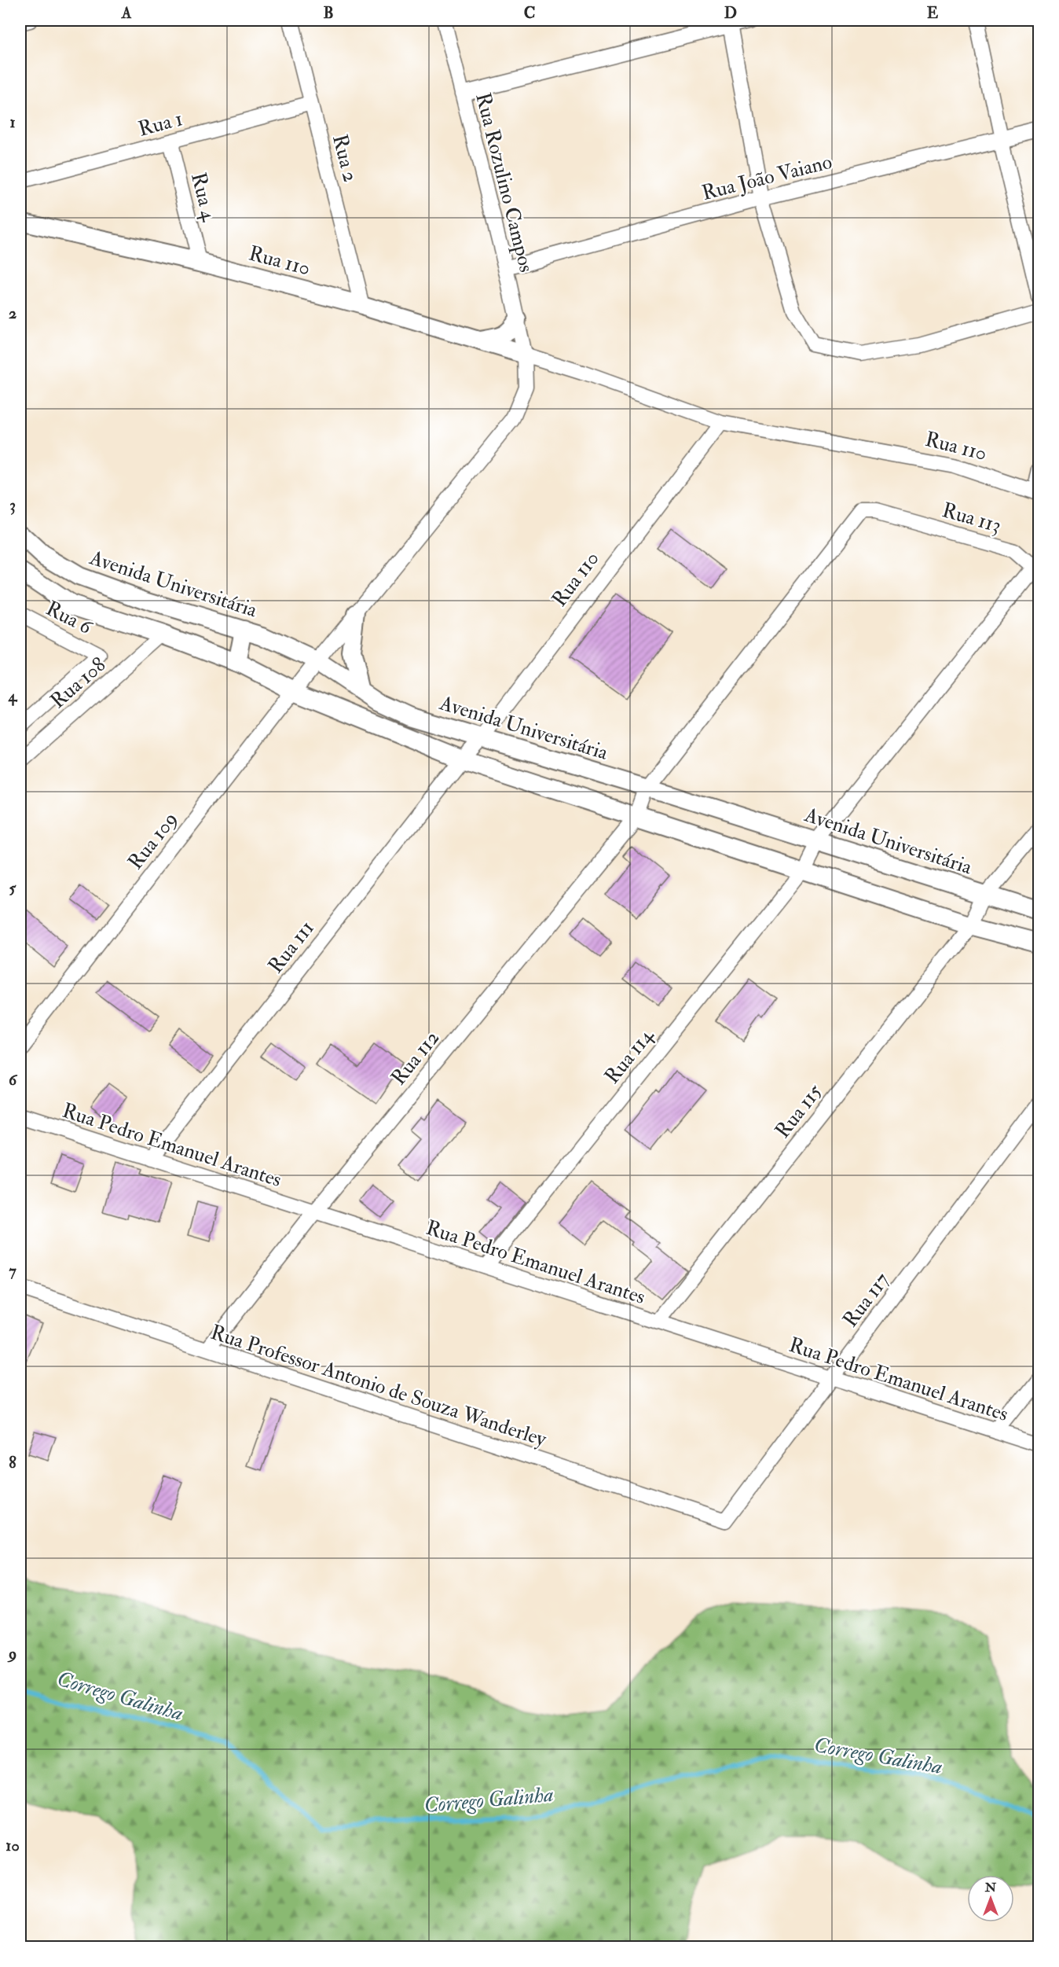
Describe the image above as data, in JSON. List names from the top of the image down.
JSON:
{
  "streets": {
    "street": [
      "Rua 1",
      "Rua 2",
      "Rua João Vaiano",
      "Rua Rozulino Campos",
      "Rua 4",
      "Rua 110",
      "Rua 113",
      "Avenida Universitária",
      "Rua 6",
      "Rua 108",
      "Rua 109",
      "Rua 111",
      "Rua 114",
      "Rua 112",
      "Rua 115",
      "Rua Pedro Emanuel Arantes",
      "Rua 117",
      "Rua Professor Antonio de Souza Wanderley"
    ]
  },
  "crossings": [
    ["Rua 1", "Rua 2"],
    ["Rua 1", "Rua 4"],
    ["Rua 2", "Rua 110"],
    ["Rua João Vaiano", "Rua Rozulino Campos"],
    ["Rua Rozulino Campos", "Rua 110"],
    ["Rua 4", "Rua 110"],
    ["Rua 110", "Avenida Universitária"],
    ["Rua 110", "Rua 111"],
    ["Rua 113", "Avenida Universitária"],
    ["Rua 113", "Rua 114"],
    ["Rua 113", "Rua 112"],
    ["Avenida Universitária", "Rua 109"],
    ["Avenida Universitária", "Rua 112"],
    ["Avenida Universitária", "Rua 115"],
    ["Rua 111", "Rua Pedro Emanuel Arantes"],
    ["Rua 114", "Rua Pedro Emanuel Arantes"],
    ["Rua 112", "Rua Pedro Emanuel Arantes"],
    ["Rua 112", "Rua Professor Antonio de Souza Wanderley"],
    ["Rua 115", "Rua Pedro Emanuel Arantes"],
    ["Rua Pedro Emanuel Arantes", "Rua 117"],
    ["Rua 117", "Rua Professor Antonio de Souza Wanderley"]
  ],
  "water": ["Corrego Galinha"],
  "north": "top",
  "grid": {
    "columns": [
      "A",
      "B",
      "C",
      "D",
      "E"
    ],
    "rows": [
      "1",
      "2",
      "3",
      "4",
      "5",
      "6",
      "7",
      "8",
      "9",
      "10"
    ]
  }
}
